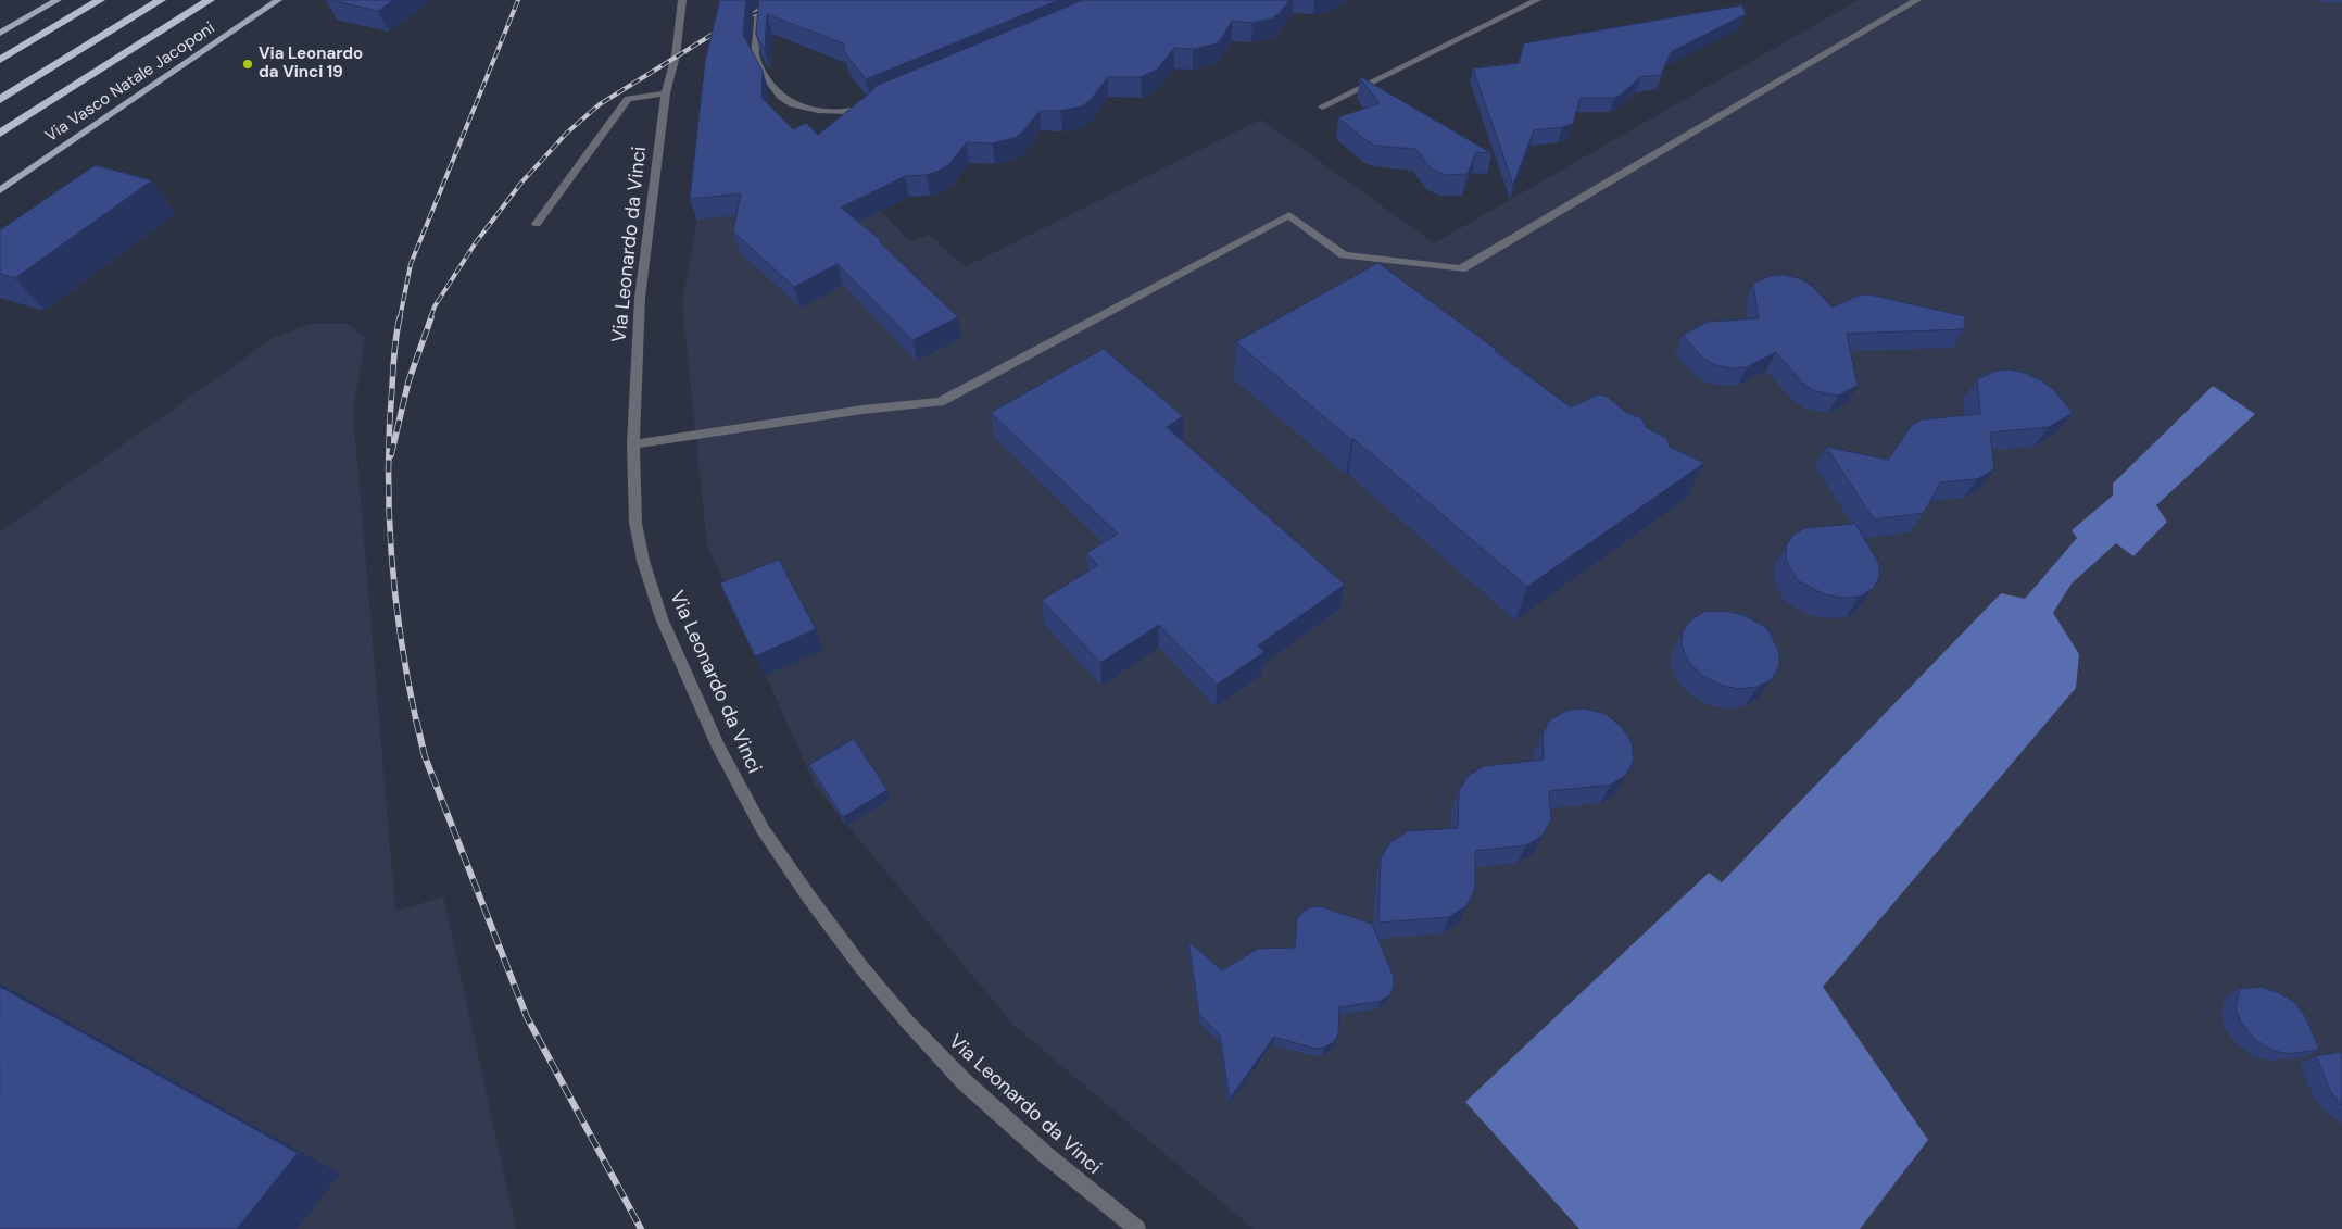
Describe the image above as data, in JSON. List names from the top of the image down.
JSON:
{
  "streets": {
    "main road": ["Via Vasco Natale Jacoponi"],
    "street": ["Via Leonardo da Vinci"]
  },
  "places": ["Via Leonardo da Vinci 19"]
}
